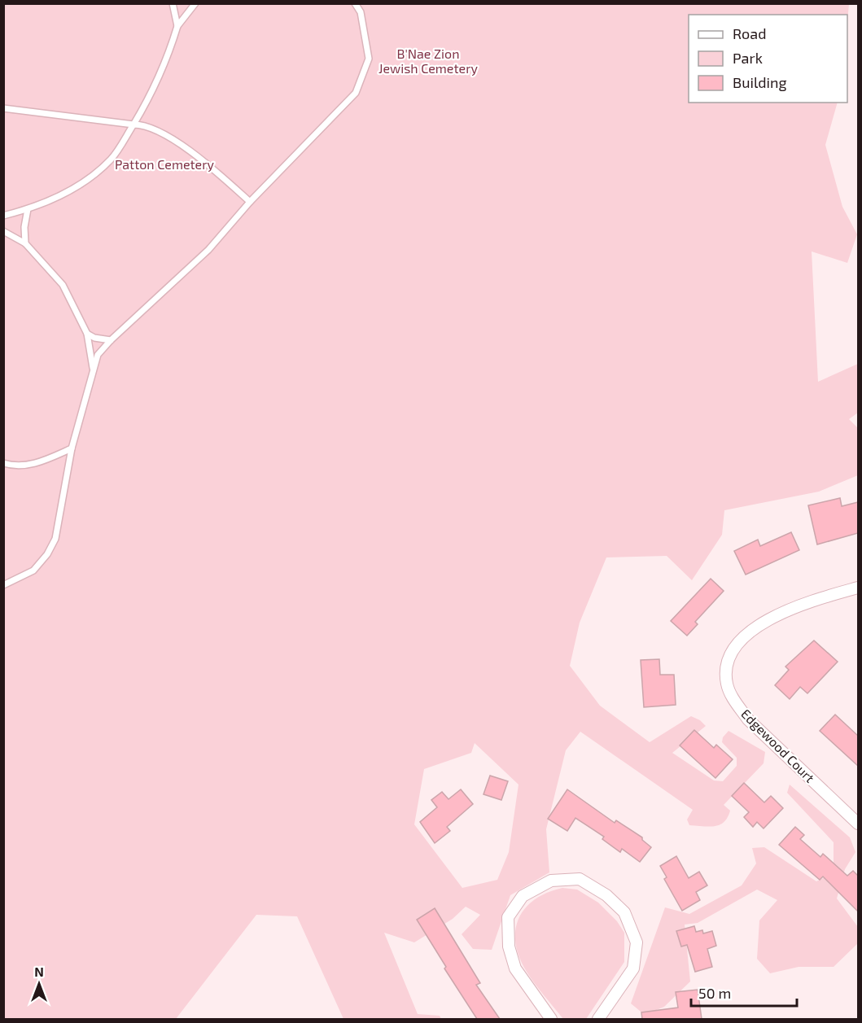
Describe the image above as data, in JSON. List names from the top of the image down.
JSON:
{
  "streets": {
    "street": ["Edgewood Court"]
  },
  "parks": ["B'Nae Zion Jewish Cemetery", "Patton Cemetery"],
  "legend": ["Road", "Park", "Building"],
  "scale_bar": "50 m",
  "north": "top"
}
